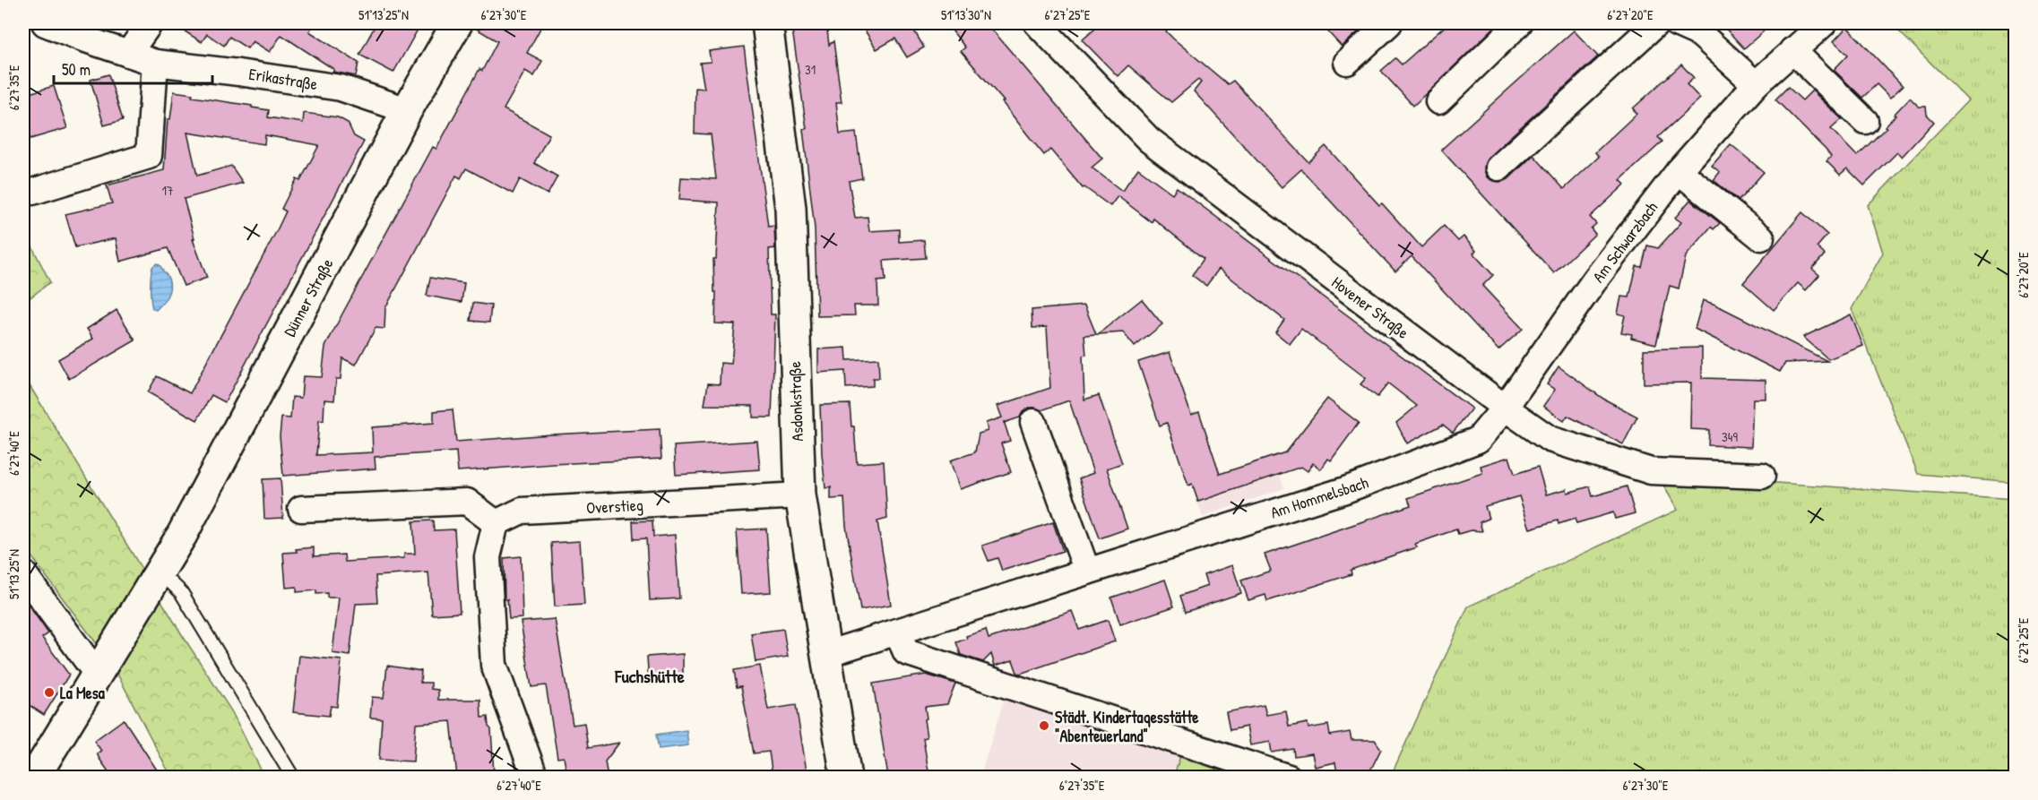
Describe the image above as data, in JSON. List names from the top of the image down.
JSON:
{
  "streets": {
    "street": [
      "Erikastraße",
      "Am Schwarzbach",
      "Dünner Straße",
      "Hovener Straße",
      "Asdonkstraße",
      "Am Hommelsbach",
      "Overstieg"
    ]
  },
  "crossings": [
    ["Erikastraße", "Dünner Straße"],
    ["Am Schwarzbach", "Hovener Straße"],
    ["Am Schwarzbach", "Am Hommelsbach"],
    ["Hovener Straße", "Am Hommelsbach"],
    ["Asdonkstraße", "Am Hommelsbach"],
    ["Asdonkstraße", "Overstieg"]
  ],
  "districts": ["Fuchshütte"],
  "places": ["La Mesa", "Städt. Kindertagesstätte \"Abenteuerland\""],
  "house_numbers": ["31", "17", "349"],
  "scale_bar": "50 m",
  "coordinates": [
    "51°13'25\"N",
    "6°27'30\"E",
    "51°13'30\"N",
    "6°27'25\"E",
    "6°27'20\"E",
    "6°27'35\"E",
    "6°27'40\"E"
  ]
}
